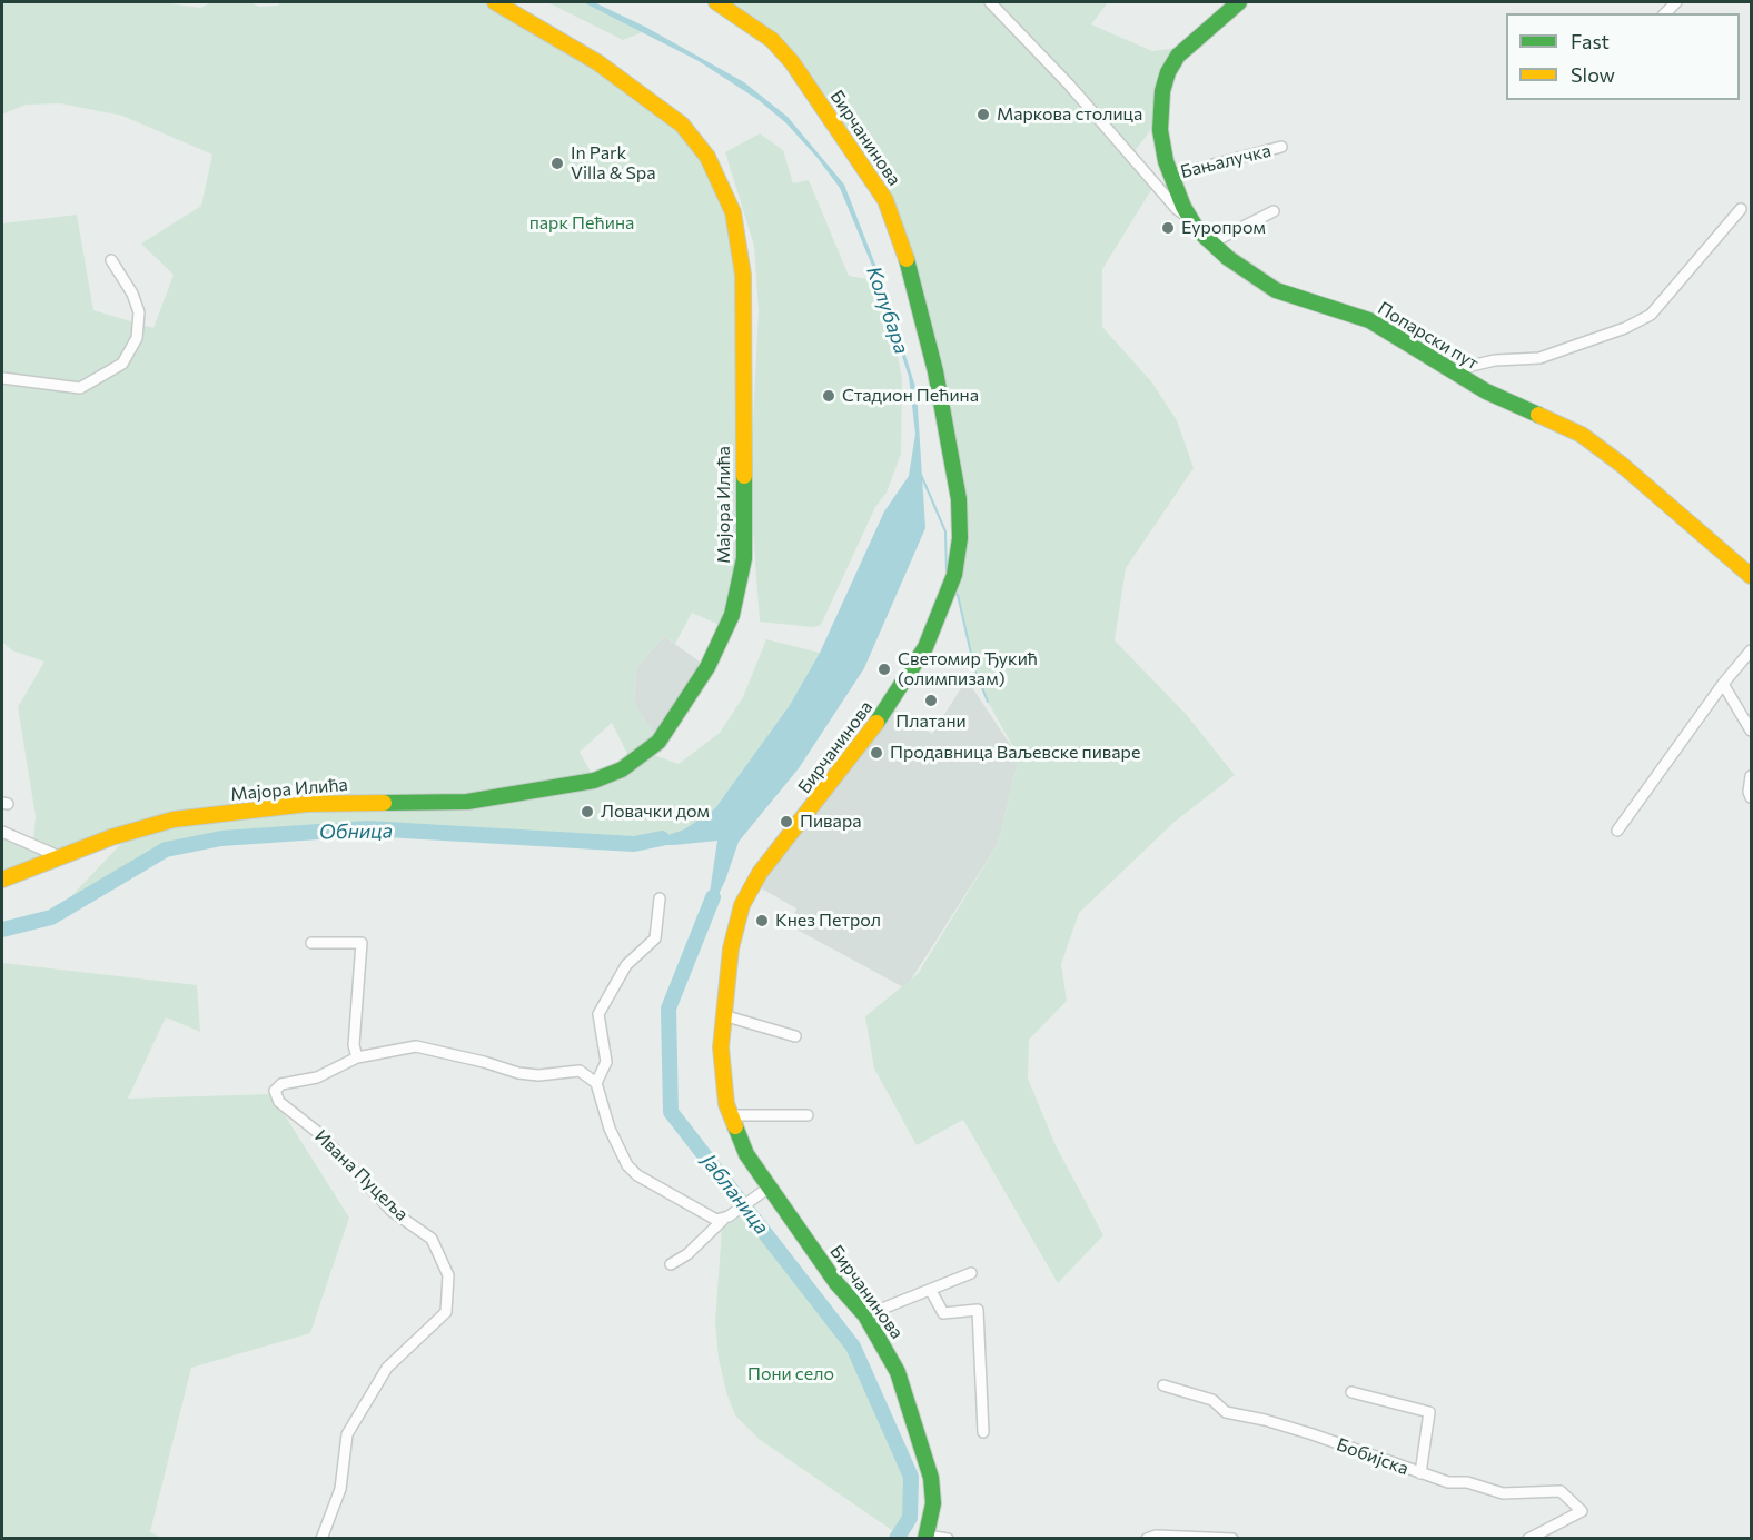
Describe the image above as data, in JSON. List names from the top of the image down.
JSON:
{
  "streets": {
    "main road": ["Бирчанинова", "Попарски пут", "Мајора Илића"],
    "street": ["Бањалучка", "Ивана Пуцеља", "Бобијска"]
  },
  "crossings": [
    ["Бањалучка", "Попарски пут"]
  ],
  "water": ["Колубара", "Обница", "Јабланица"],
  "parks": ["парк Пећина", "Пони село"],
  "places": [
    "Маркова столица",
    "In Park Villa & Spa",
    "Еуропром",
    "Стадион Пећина",
    "Светомир Ђукић (олимпизам)",
    "Платани",
    "Продавница Ваљевске пиваре",
    "Ловачки дом",
    "Пивара",
    "Кнез Петрол"
  ],
  "legend": ["Fast", "Slow"]
}
